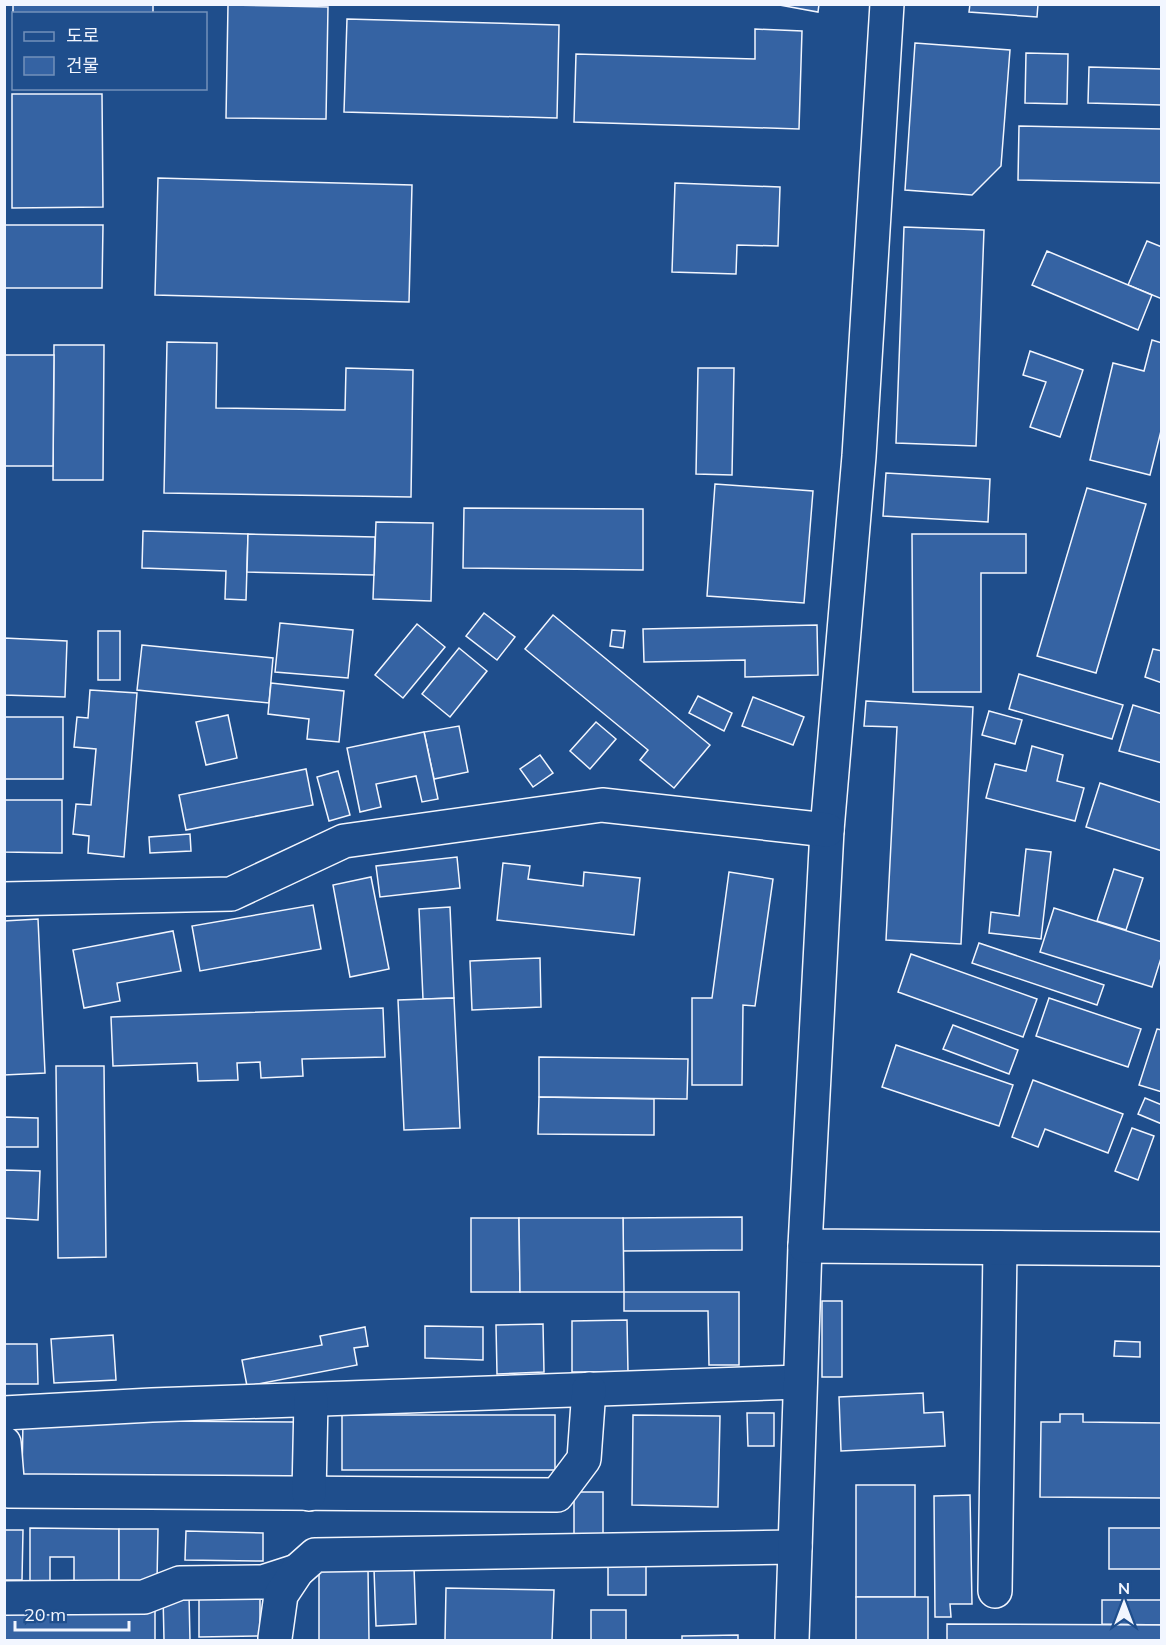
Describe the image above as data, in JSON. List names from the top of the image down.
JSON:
{
  "legend": ["도로", "건물"],
  "scale_bar": "20 m",
  "north": "top"
}
